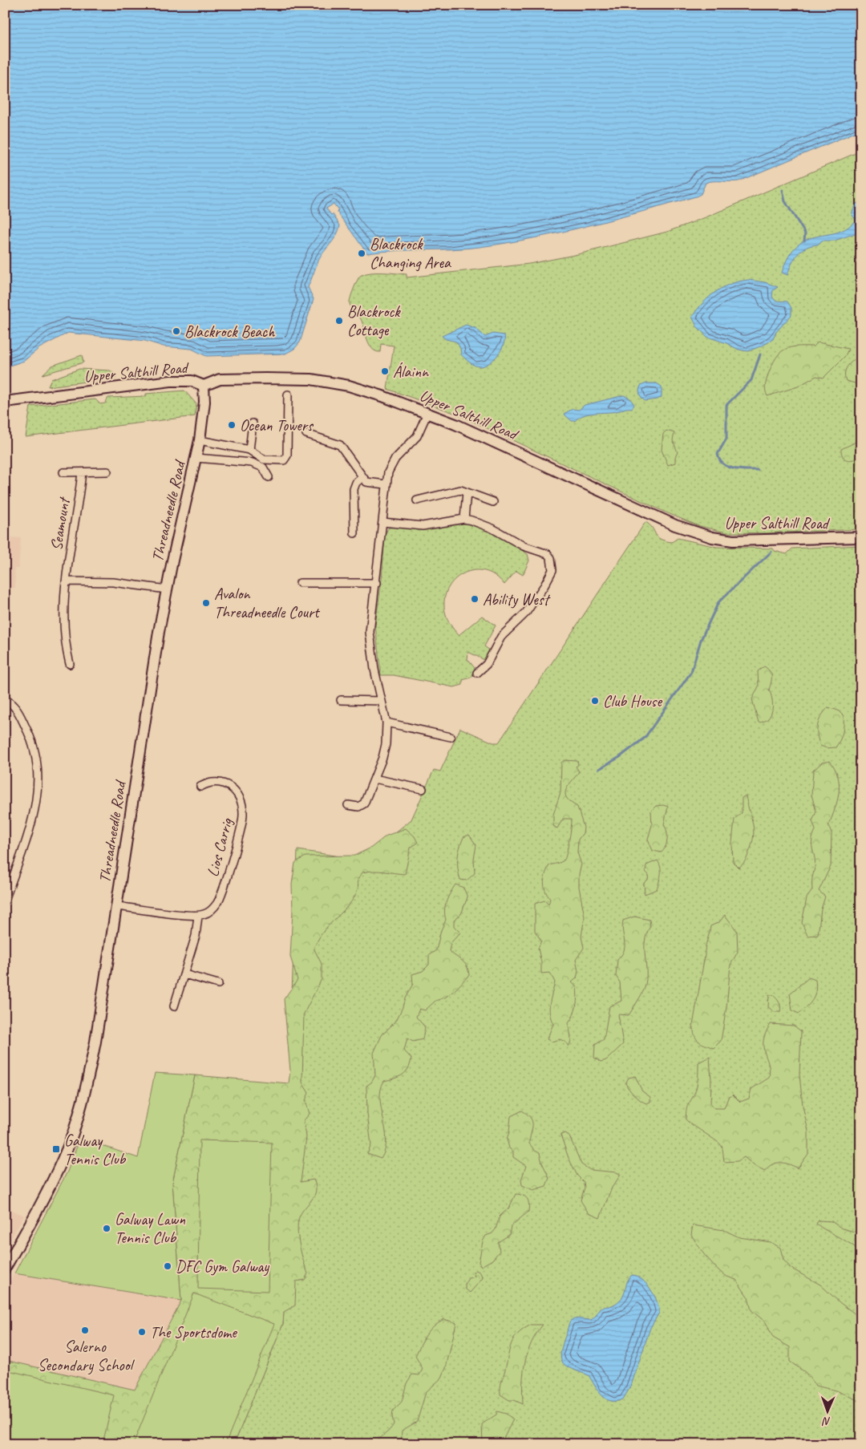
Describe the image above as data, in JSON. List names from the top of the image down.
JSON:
{
  "streets": {
    "main road": ["Upper Salthill Road", "Threadneedle Road"],
    "street": ["Seamount", "Lios Carrig"]
  },
  "crossings": [
    ["Upper Salthill Road", "Threadneedle Road"]
  ],
  "places": {
    "other": [
      "Blackrock Changing Area",
      "Blackrock Cottage",
      "Blackrock Beach",
      "Álainn",
      "Ocean Towers",
      "Ability West",
      "Avalon Threadneedle Court",
      "Club House",
      "Galway Lawn Tennis Club",
      "DFC Gym Galway",
      "Salerno Secondary School",
      "The Sportsdome"
    ],
    "transit": ["Galway Tennis Club"]
  },
  "north": "bottom"
}
